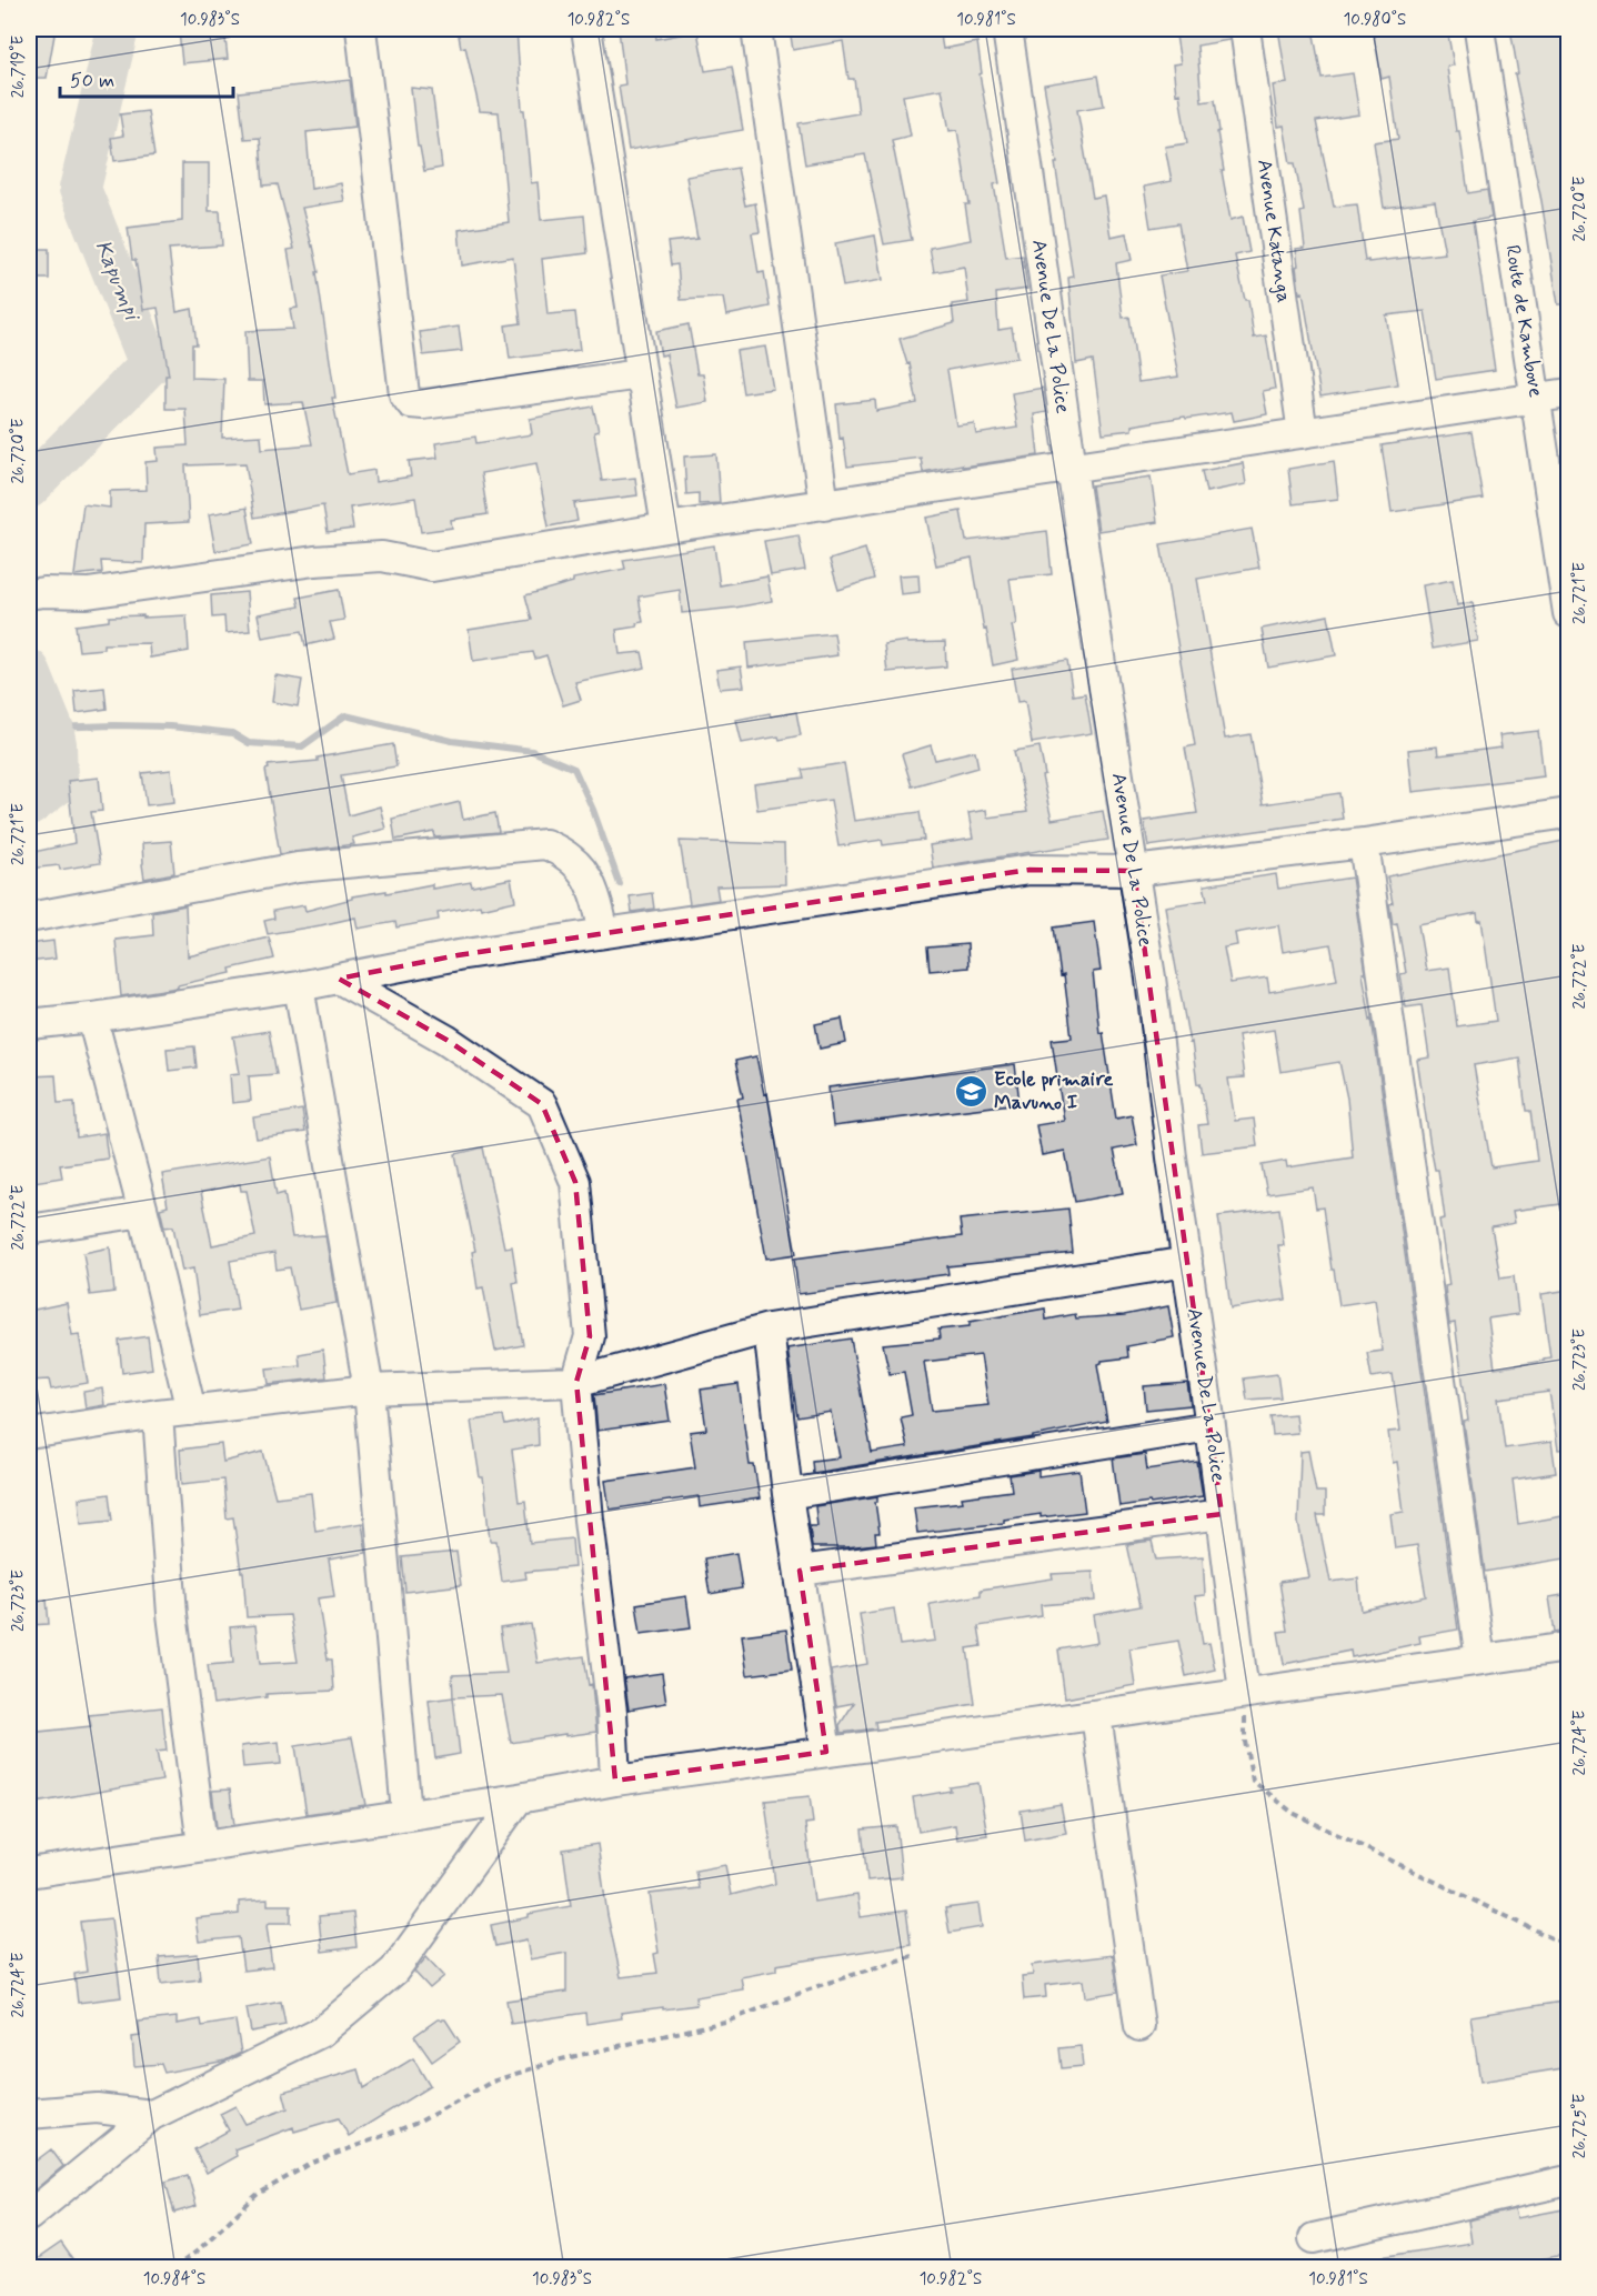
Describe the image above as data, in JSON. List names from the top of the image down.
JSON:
{
  "streets": {
    "street": ["Avenue Katanga", "Route de Kambove", "Avenue De La Police"]
  },
  "water": ["Kapumpi"],
  "places": {
    "school or university": ["Ecole primaire Mavuno I"]
  },
  "scale_bar": "50 m",
  "coordinates": [
    "10.983°S",
    "10.982°S",
    "10.981°S",
    "10.980°S",
    "26.719°E",
    "26.720°E",
    "26.721°E",
    "26.722°E",
    "26.723°E",
    "26.724°E",
    "26.725°E",
    "10.984°S"
  ]
}
